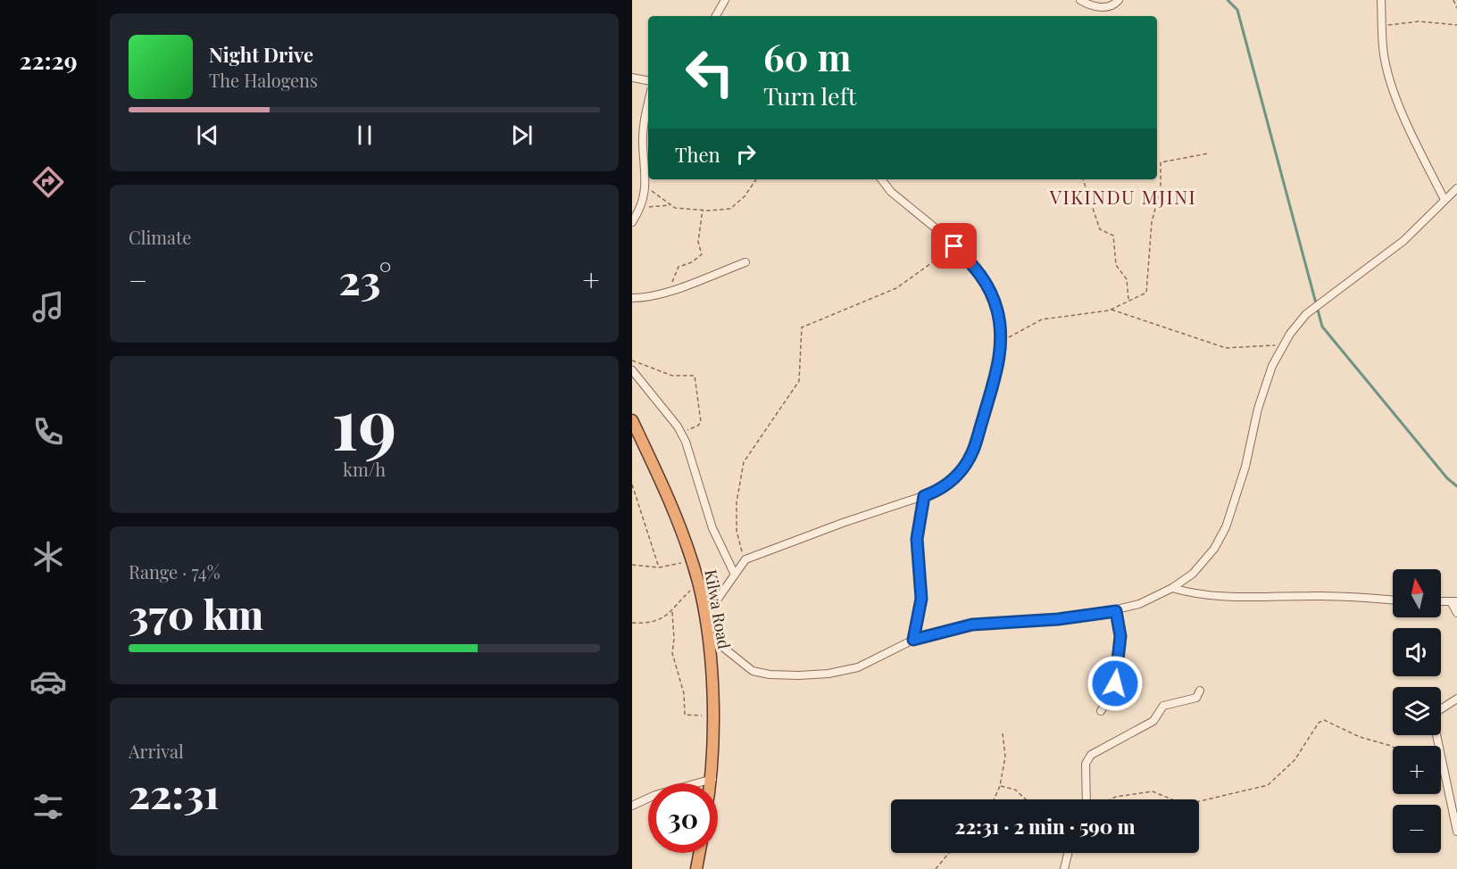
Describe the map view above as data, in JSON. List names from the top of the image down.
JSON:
{
  "streets": {
    "highway": ["Kilwa Road"]
  },
  "districts": ["VIKINDU MJINI"],
  "north": "top",
  "page": {
    "tabs": "22:29",
    "turn": ["60 m", "Turn left"],
    "song": ["Night Drive", "The Halogens"],
    "then": "Then",
    "tile": [
      "Climate",
      ["19", "km/h"],
      ["Range · 74%", "370 km"],
      ["Arrival", "22:31"]
    ],
    "heat": ["−", "23°", "+"],
    "map_buttons": ["+", "−"],
    "limit": "30",
    "trip": "22:31 · 2 min · 590 m"
  }
}
